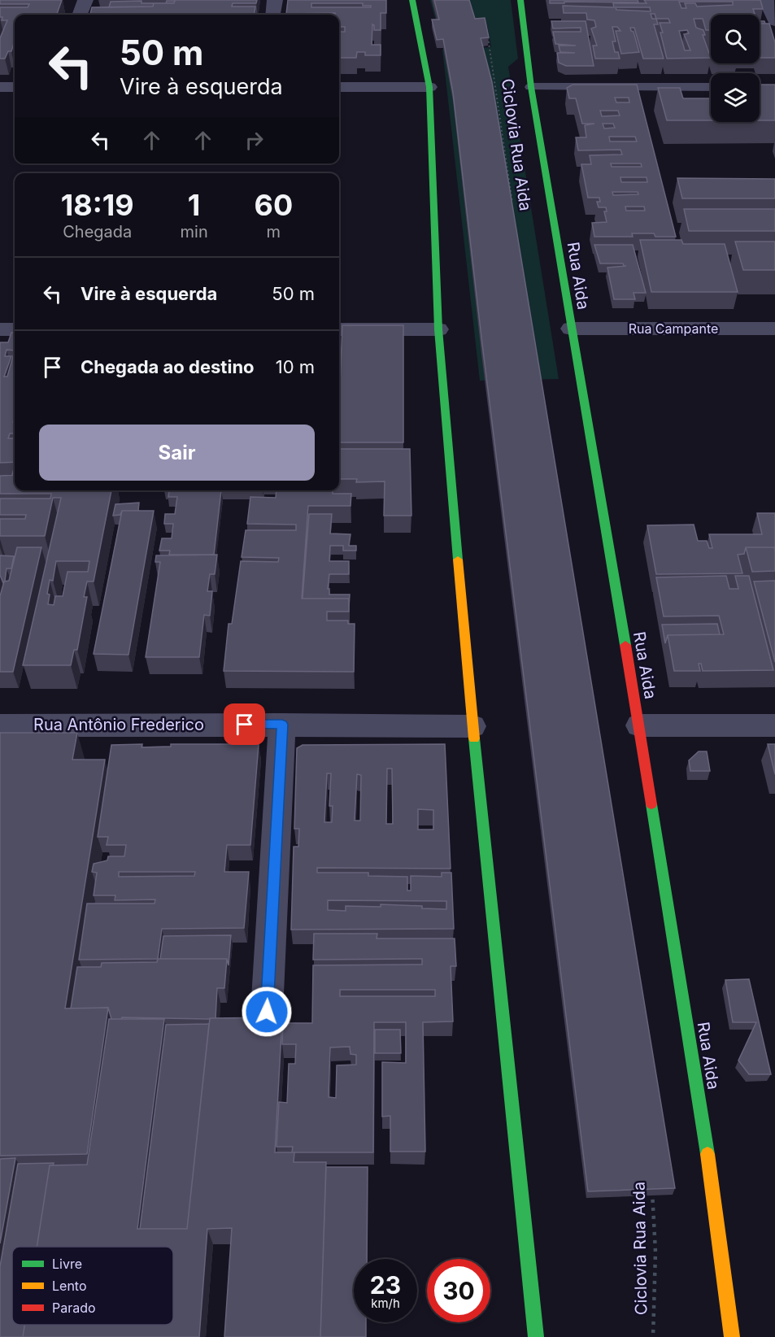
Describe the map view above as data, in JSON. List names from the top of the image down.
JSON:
{
  "streets": {
    "street": ["Rua Aida", "Rua Campante", "Rua Antônio Frederico"],
    "path": ["Ciclovia Rua Aida"]
  },
  "crossings": [
    ["Rua Aida", "Rua Campante"]
  ],
  "legend": ["Livre", "Lento", "Parado"],
  "page": {
    "turn": ["50 m", "Vire à esquerda"],
    "eta": [
      "18:19",
      "Chegada",
      "1",
      "min",
      "60",
      "m"
    ],
    "list": [
      {
        "name": "Vire à esquerda",
        "value": "50 m"
      },
      {
        "name": "Chegada ao destino",
        "value": "10 m"
      }
    ],
    "buttons": "Sair",
    "speed": "23 km/h",
    "limit": "30"
  }
}
